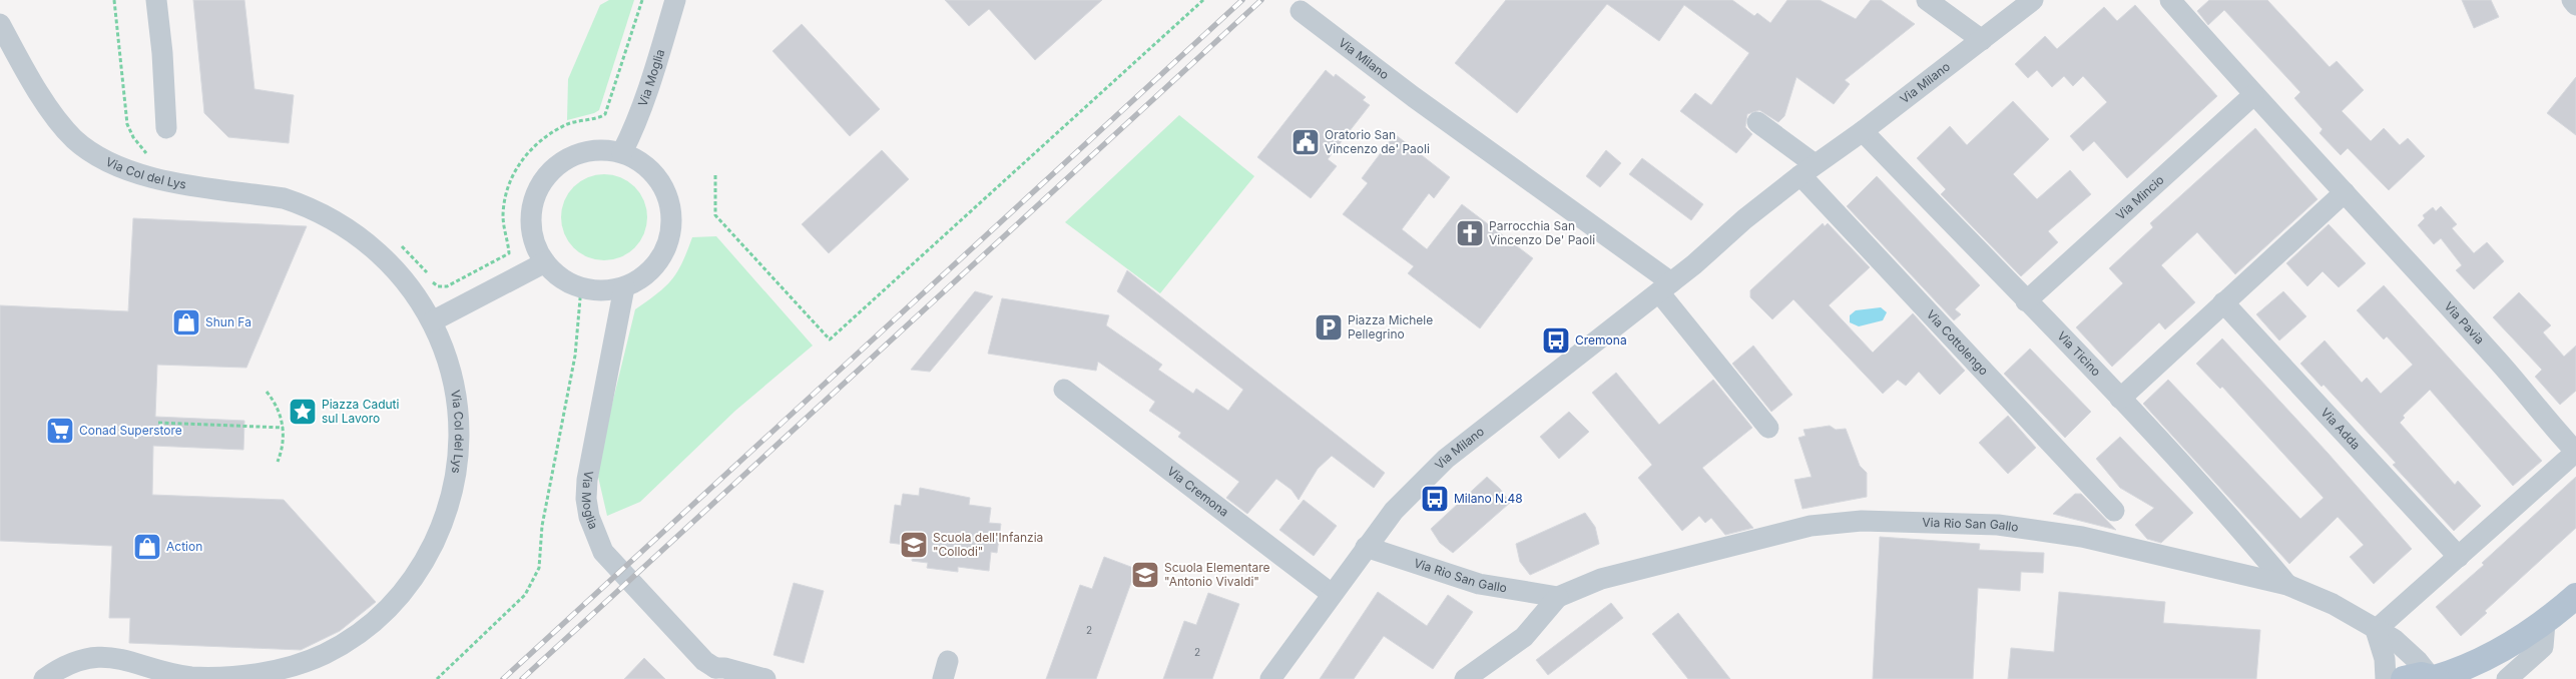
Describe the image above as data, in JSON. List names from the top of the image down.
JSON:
{
  "streets": {
    "street": [
      "Via Milano",
      "Via Moglia",
      "Via Col del Lys",
      "Via Mincio",
      "Via Pavia",
      "Via Cottolengo",
      "Via Ticino",
      "Via Adda",
      "Via Cremona",
      "Via Rio San Gallo"
    ]
  },
  "crossings": [
    ["Via Milano", "Via Cottolengo"],
    ["Via Milano", "Via Ticino"],
    ["Via Milano", "Via Cremona"],
    ["Via Milano", "Via Rio San Gallo"],
    ["Via Mincio", "Via Pavia"],
    ["Via Mincio", "Via Ticino"],
    ["Via Pavia", "Via Adda"],
    ["Via Pavia", "Via Rio San Gallo"],
    ["Via Ticino", "Via Rio San Gallo"]
  ],
  "places": {
    "public building": ["Oratorio San Vincenzo de' Paoli"],
    "church": ["Parrocchia San Vincenzo De' Paoli"],
    "shop": ["Shun Fa", "Action"],
    "parking": ["Piazza Michele Pellegrino"],
    "bus stop": ["Cremona", "Milano N.48"],
    "place": ["Piazza Caduti sul Lavoro"],
    "supermarket": ["Conad Superstore"],
    "school or university": ["Scuola dell'Infanzia \"Collodi\"", "Scuola Elementare \"Antonio Vivaldi\""]
  },
  "house_numbers": ["2", "2"]
}
